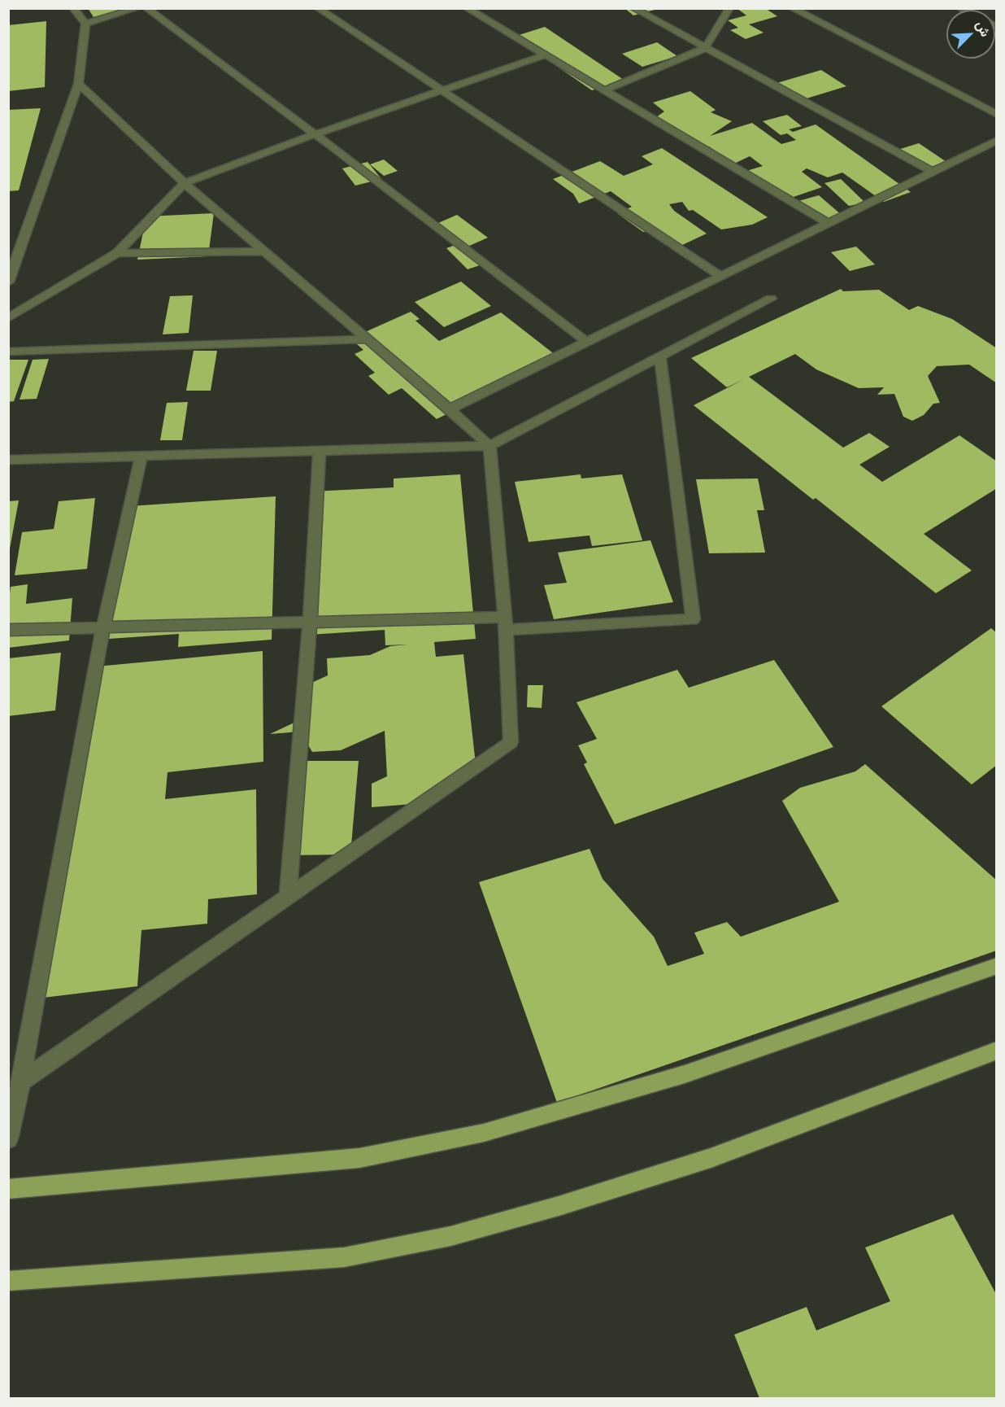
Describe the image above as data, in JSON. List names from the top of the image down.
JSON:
{
  "north": "top right"
}
